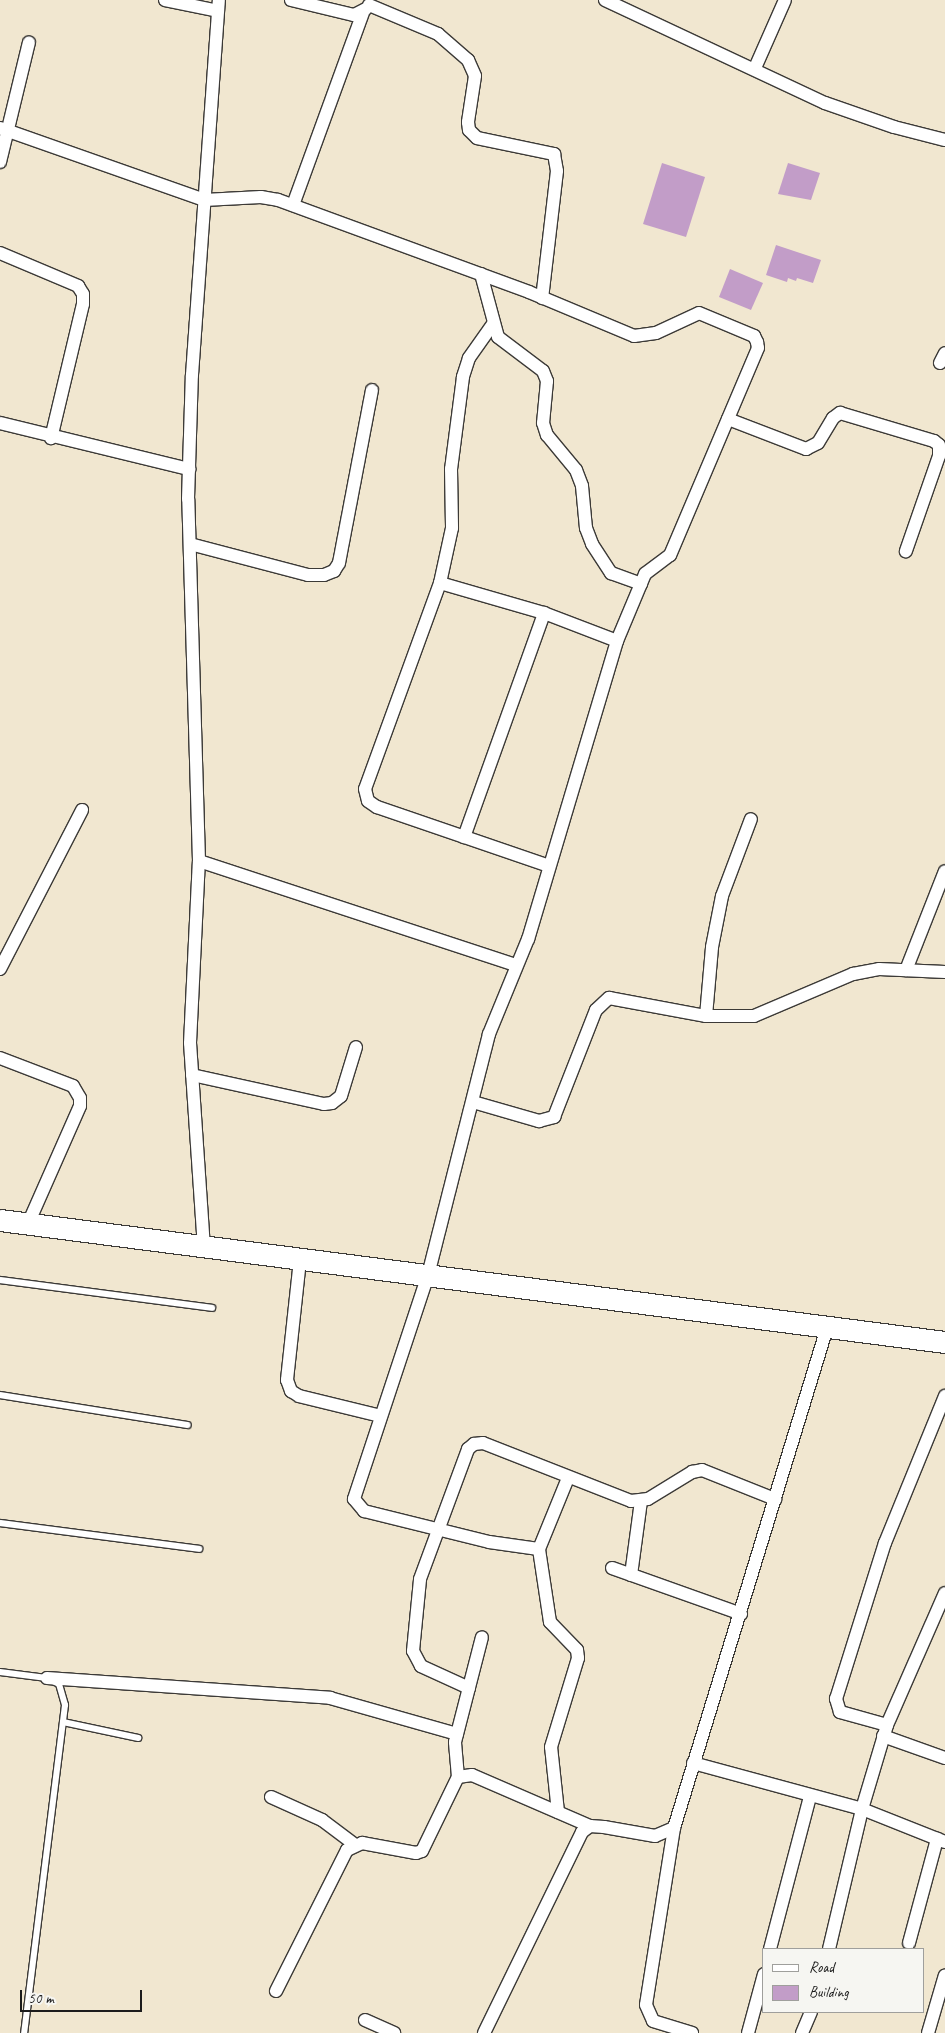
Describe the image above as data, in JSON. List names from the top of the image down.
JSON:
{
  "legend": ["Road", "Building"],
  "scale_bar": "50 m"
}
